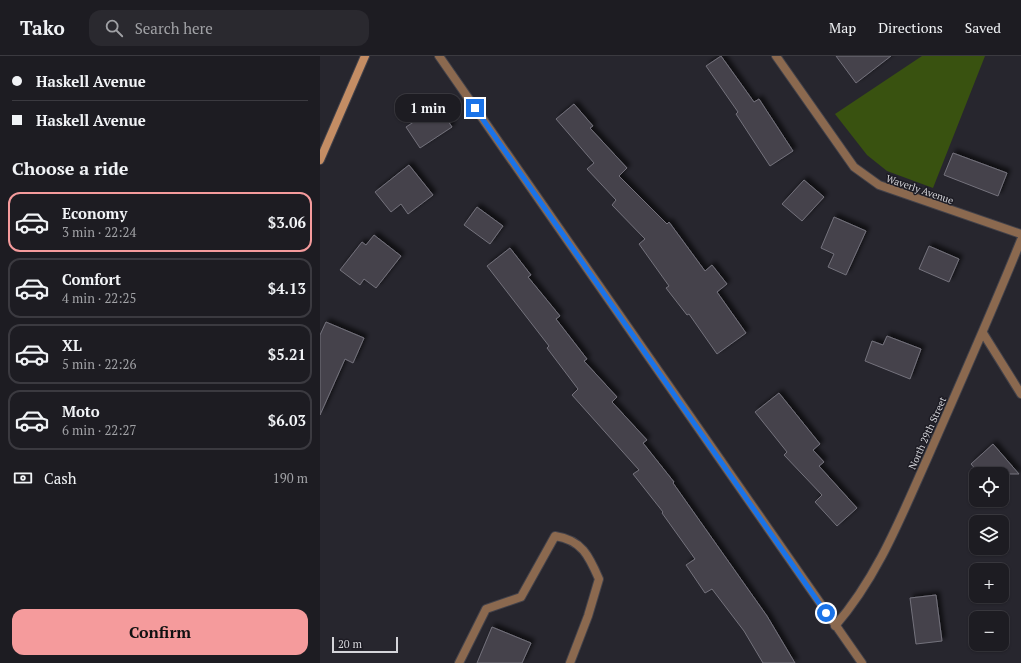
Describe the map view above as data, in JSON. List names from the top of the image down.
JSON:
{
  "streets": {
    "street": ["Waverly Avenue", "North 29th Street"]
  },
  "scale_bar": "20 m",
  "page": {
    "header": "Tako",
    "search": "Search here",
    "nav": ["Map", "Directions", "Saved"],
    "banner": ["Haskell Avenue", "Haskell Avenue"],
    "bubble": "1 min",
    "heading": "Choose a ride",
    "list": [
      {
        "name": "Economy",
        "note": "3 min · 22:24",
        "value": "$3.06"
      },
      {
        "name": "Comfort",
        "note": "4 min · 22:25",
        "value": "$4.13"
      },
      {
        "name": "XL",
        "note": "5 min · 22:26",
        "value": "$5.21"
      },
      {
        "name": "Moto",
        "note": "6 min · 22:27",
        "value": "$6.03"
      }
    ],
    "pay": ["Cash", "190 m"],
    "map_buttons": ["+", "−"],
    "buttons": "Confirm",
    "scale": "20 m"
  }
}
